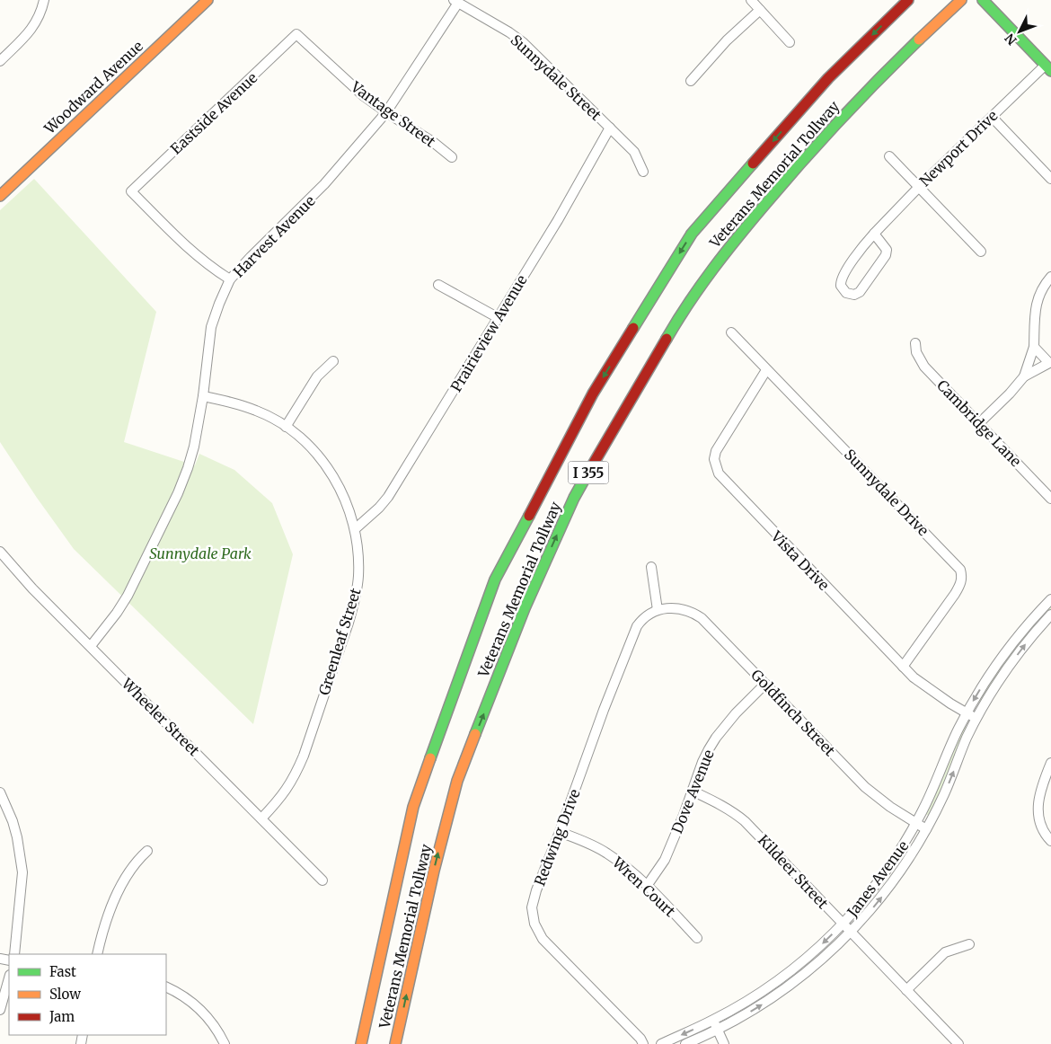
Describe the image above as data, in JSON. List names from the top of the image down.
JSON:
{
  "streets": {
    "main road": ["Woodward Avenue", "Veterans Memorial Tollway", "I 355"],
    "street": [
      "Sunnydale Street",
      "Eastside Avenue",
      "Vantage Street",
      "Newport Drive",
      "Harvest Avenue",
      "Prairieview Avenue",
      "Cambridge Lane",
      "Sunnydale Drive",
      "Vista Drive",
      "Greenleaf Street",
      "Goldfinch Street",
      "Wheeler Street",
      "Dove Avenue",
      "Redwing Drive",
      "Kildeer Street",
      "Janes Avenue",
      "Wren Court"
    ]
  },
  "crossings": [
    ["Sunnydale Street", "Harvest Avenue"],
    ["Sunnydale Street", "Prairieview Avenue"],
    ["Eastside Avenue", "Vantage Street"],
    ["Eastside Avenue", "Harvest Avenue"],
    ["Vantage Street", "Harvest Avenue"],
    ["Harvest Avenue", "Greenleaf Street"],
    ["Harvest Avenue", "Wheeler Street"],
    ["Prairieview Avenue", "Greenleaf Street"],
    ["Sunnydale Drive", "Vista Drive"],
    ["Vista Drive", "Janes Avenue"],
    ["Greenleaf Street", "Wheeler Street"],
    ["Goldfinch Street", "Dove Avenue"],
    ["Goldfinch Street", "Redwing Drive"],
    ["Goldfinch Street", "Janes Avenue"],
    ["Dove Avenue", "Kildeer Street"],
    ["Dove Avenue", "Wren Court"],
    ["Redwing Drive", "Wren Court"],
    ["Kildeer Street", "Janes Avenue"]
  ],
  "parks": ["Sunnydale Park"],
  "legend": ["Fast", "Slow", "Jam"],
  "north": "bottom left"
}
